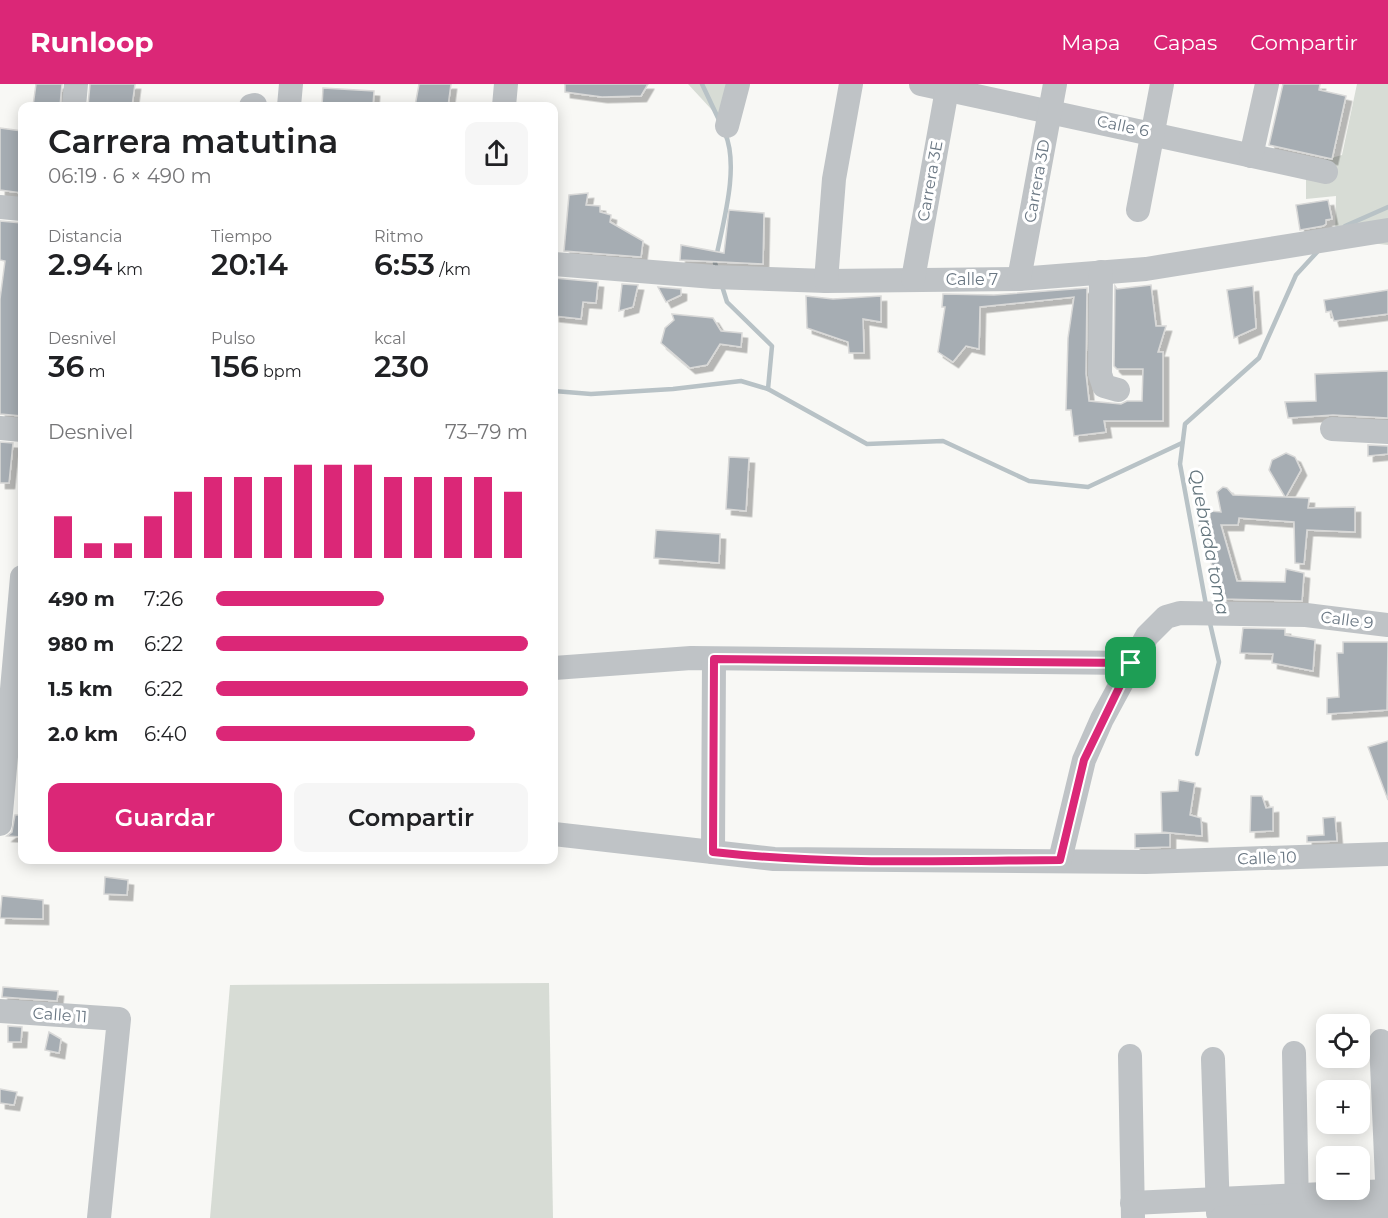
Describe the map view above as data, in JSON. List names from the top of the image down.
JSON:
{
  "streets": {
    "street": [
      "Calle 6",
      "Carrera 3E",
      "Carrera 3D",
      "Calle 7",
      "Calle 9",
      "Calle 10",
      "Calle 11"
    ]
  },
  "crossings": [
    ["Calle 6", "Carrera 3E"],
    ["Calle 6", "Carrera 3D"],
    ["Carrera 3E", "Calle 7"],
    ["Carrera 3D", "Calle 7"],
    ["Calle 9", "Calle 10"]
  ],
  "water": ["Quebrada toma"],
  "page": {
    "header": "Runloop",
    "nav": ["Mapa", "Capas", "Compartir"],
    "heading": ["Carrera matutina", "06:19 · 6 × 490 m"],
    "stats": [
      ["Distancia", "2.94 km"],
      ["Tiempo", "20:14"],
      ["Ritmo", "6:53 /km"],
      ["Desnivel", "36 m"],
      ["Pulso", "156 bpm"],
      ["kcal", "230"]
    ],
    "chart": ["Desnivel", "73–79 m"],
    "list": [
      {
        "name": "490 m",
        "note": "7:26"
      },
      {
        "name": "980 m",
        "note": "6:22"
      },
      {
        "name": "1.5 km",
        "note": "6:22"
      },
      {
        "name": "2.0 km",
        "note": "6:40"
      }
    ],
    "buttons": ["Guardar", "Compartir"],
    "map_buttons": ["+", "−"]
  }
}
